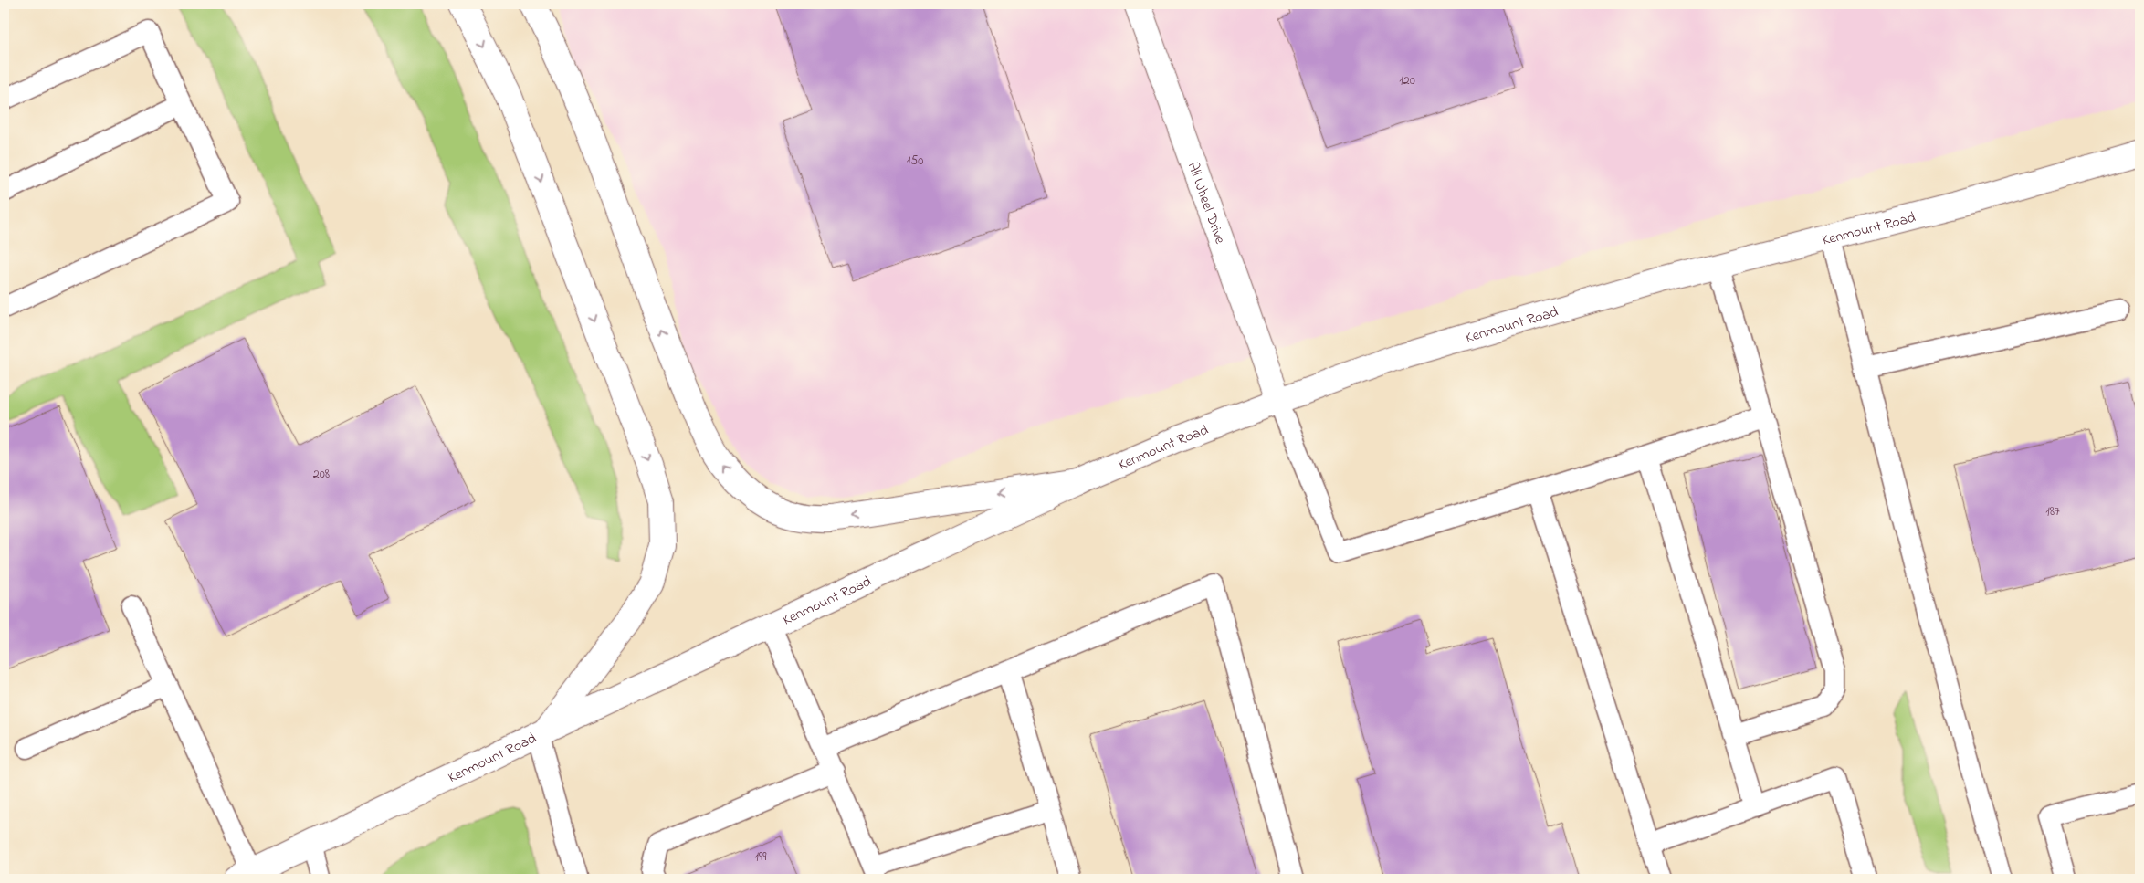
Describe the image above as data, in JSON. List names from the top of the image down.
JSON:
{
  "streets": {
    "main road": ["All Wheel Drive", "Kenmount Road"]
  },
  "crossings": [
    ["All Wheel Drive", "Kenmount Road"]
  ],
  "house_numbers": [
    "120",
    "150",
    "208",
    "187",
    "199"
  ]
}
